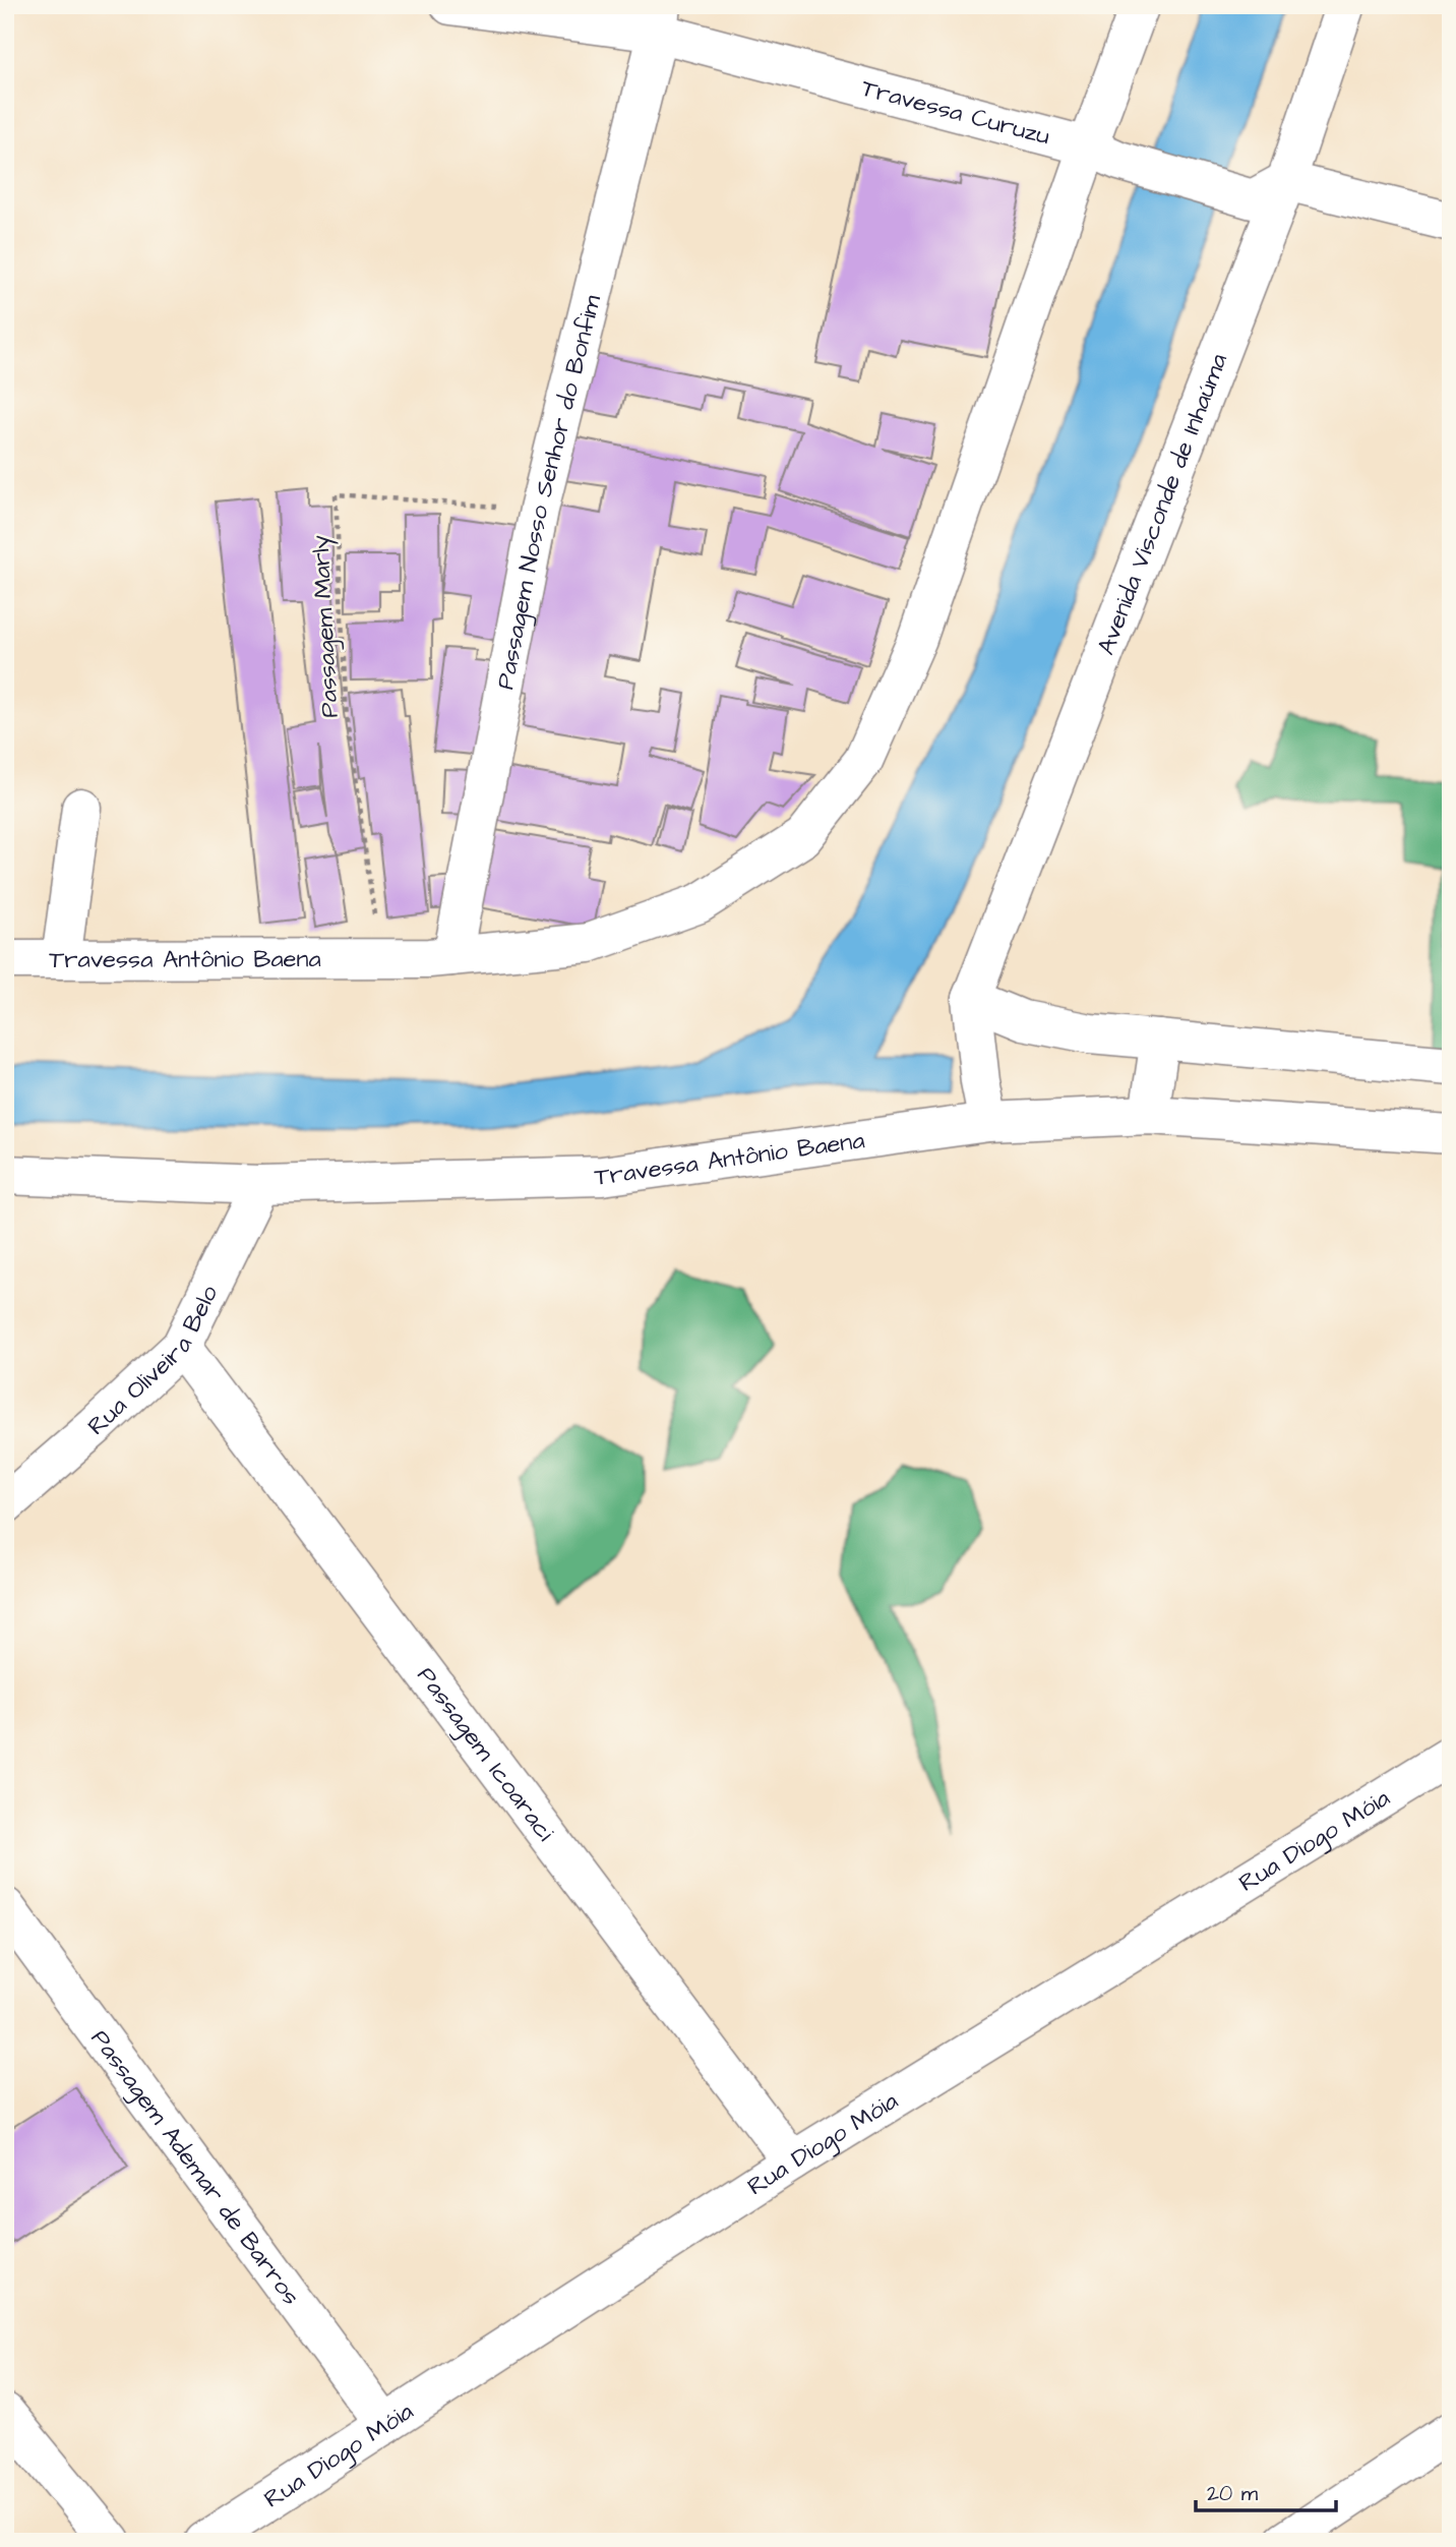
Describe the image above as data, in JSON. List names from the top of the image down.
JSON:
{
  "streets": {
    "street": [
      "Travessa Curuzu",
      "Passagem Nosso Senhor do Bonfim",
      "Avenida Visconde de Inhaúma",
      "Travessa Antônio Baena",
      "Rua Oliveira Belo",
      "Passagem Icoaraci",
      "Rua Diogo Móia",
      "Passagem Ademar de Barros"
    ],
    "path": ["Passagem Marly"]
  },
  "crossings": [
    ["Travessa Curuzu", "Passagem Nosso Senhor do Bonfim"],
    ["Travessa Curuzu", "Avenida Visconde de Inhaúma"],
    ["Travessa Curuzu", "Travessa Antônio Baena"],
    ["Passagem Nosso Senhor do Bonfim", "Passagem Marly"],
    ["Passagem Nosso Senhor do Bonfim", "Travessa Antônio Baena"],
    ["Passagem Marly", "Travessa Antônio Baena"],
    ["Travessa Antônio Baena", "Rua Oliveira Belo"],
    ["Rua Oliveira Belo", "Passagem Icoaraci"],
    ["Passagem Icoaraci", "Rua Diogo Móia"],
    ["Rua Diogo Móia", "Passagem Ademar de Barros"]
  ],
  "scale_bar": "20 m"
}
